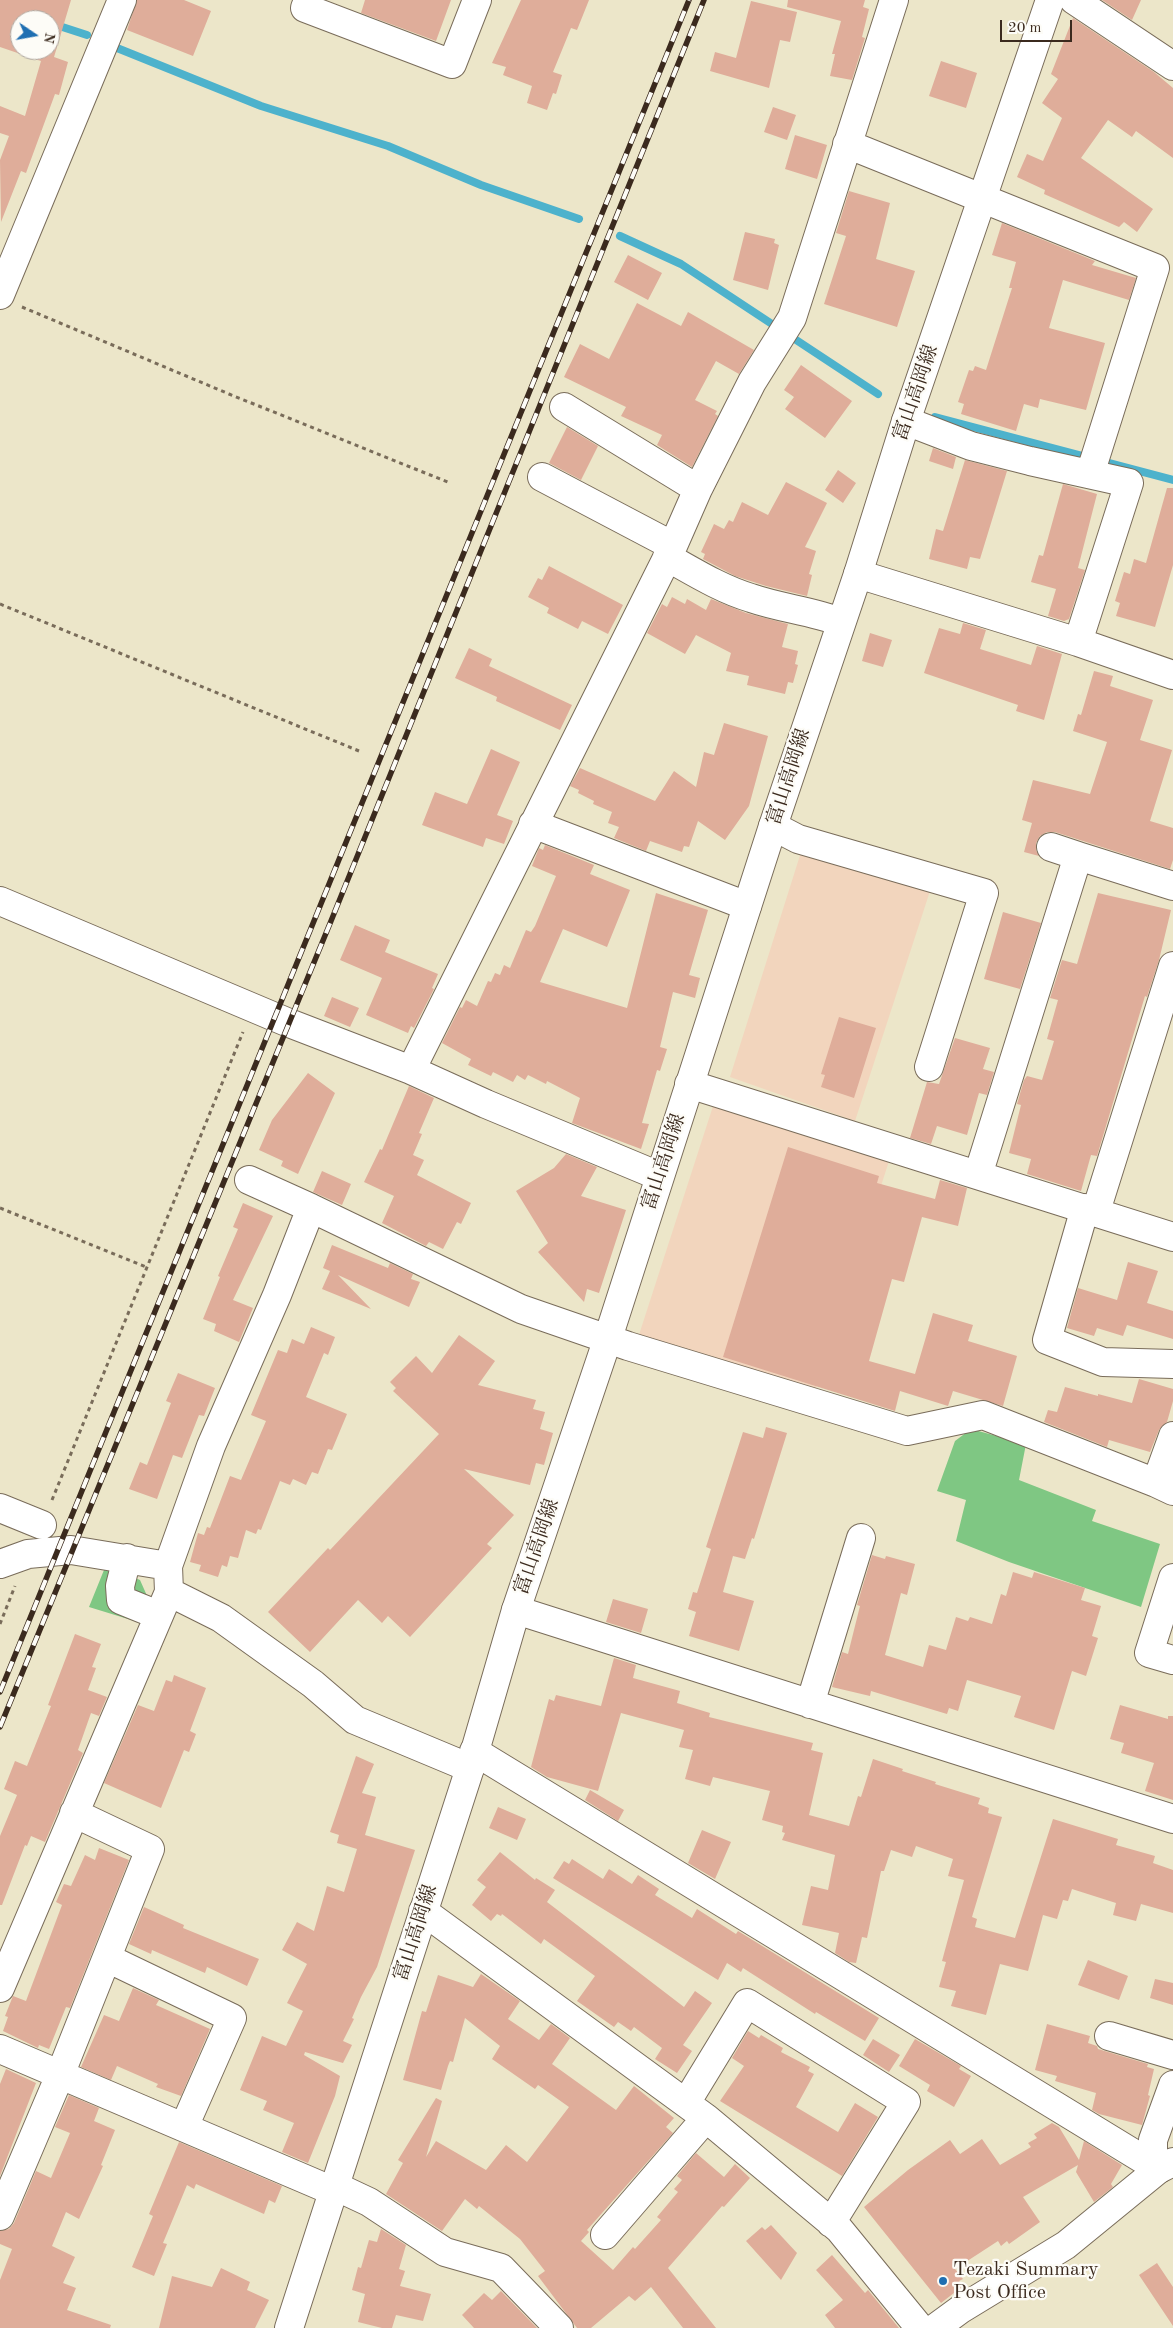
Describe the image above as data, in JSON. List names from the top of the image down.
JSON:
{
  "streets": {
    "street": ["富山高岡線"]
  },
  "places": ["Tezaki Summary Post Office"],
  "scale_bar": "20 m",
  "north": "right"
}
